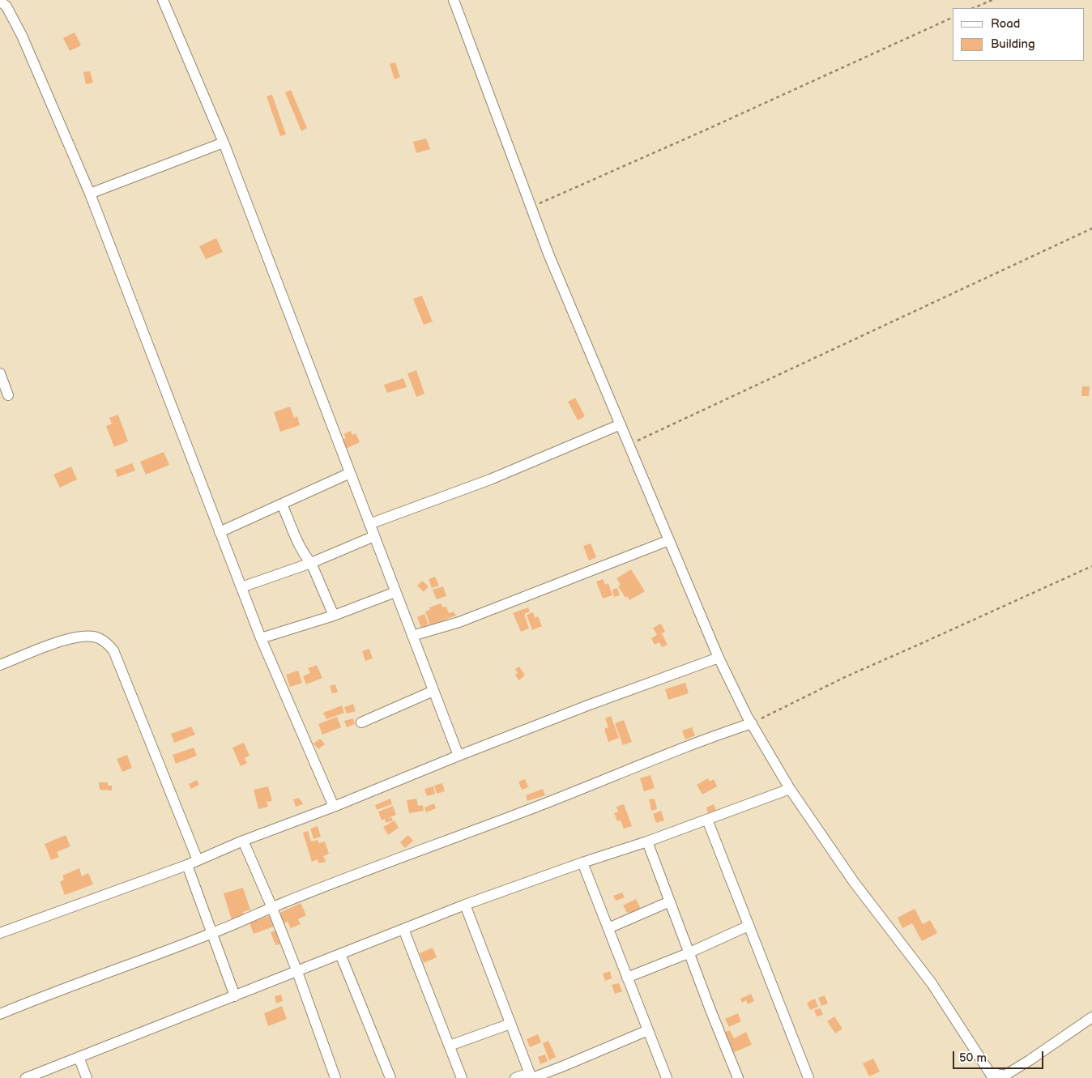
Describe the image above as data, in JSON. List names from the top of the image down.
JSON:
{
  "legend": ["Road", "Building"],
  "scale_bar": "50 m"
}
